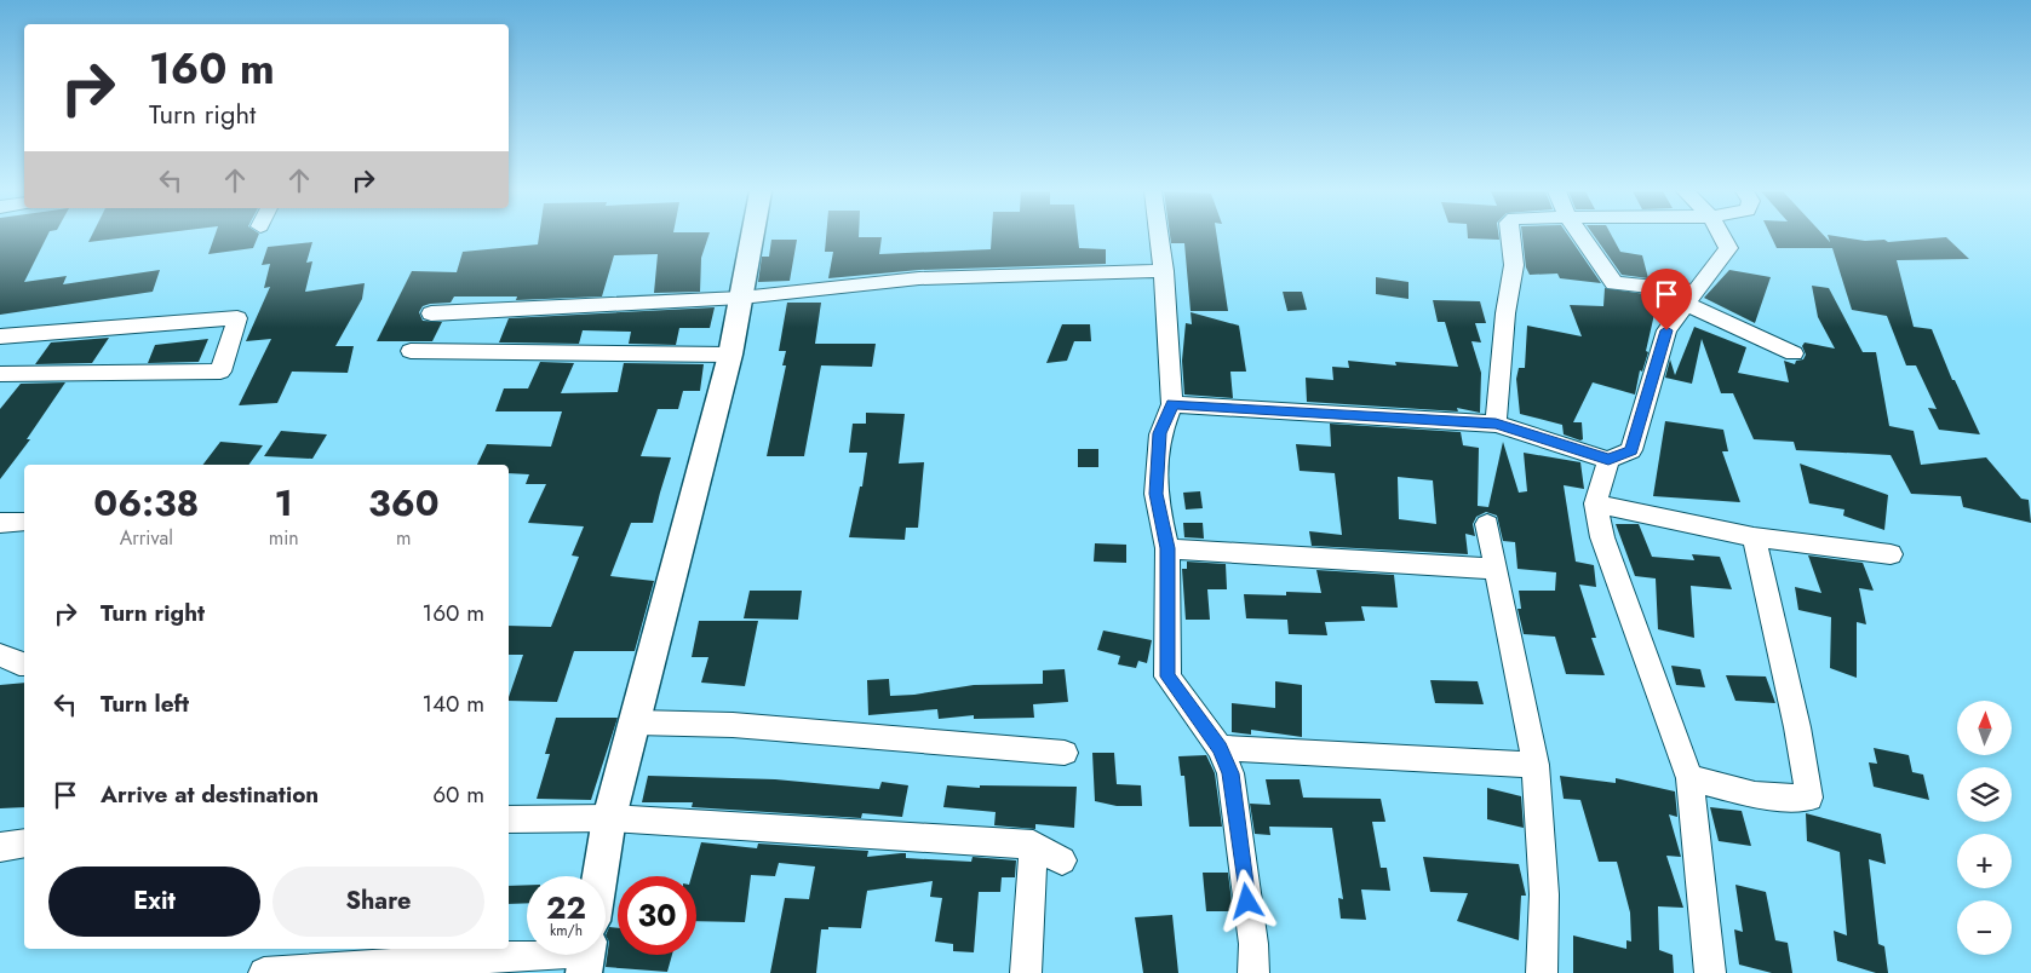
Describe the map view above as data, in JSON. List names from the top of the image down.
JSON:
{
  "north": "top",
  "page": {
    "turn": ["160 m", "Turn right"],
    "eta": [
      "06:38",
      "Arrival",
      "1",
      "min",
      "360",
      "m"
    ],
    "list": [
      {
        "name": "Turn right",
        "value": "160 m"
      },
      {
        "name": "Turn left",
        "value": "140 m"
      },
      {
        "name": "Arrive at destination",
        "value": "60 m"
      }
    ],
    "map_buttons": ["+", "−"],
    "buttons": ["Exit", "Share"],
    "speed": "22 km/h",
    "limit": "30"
  }
}
